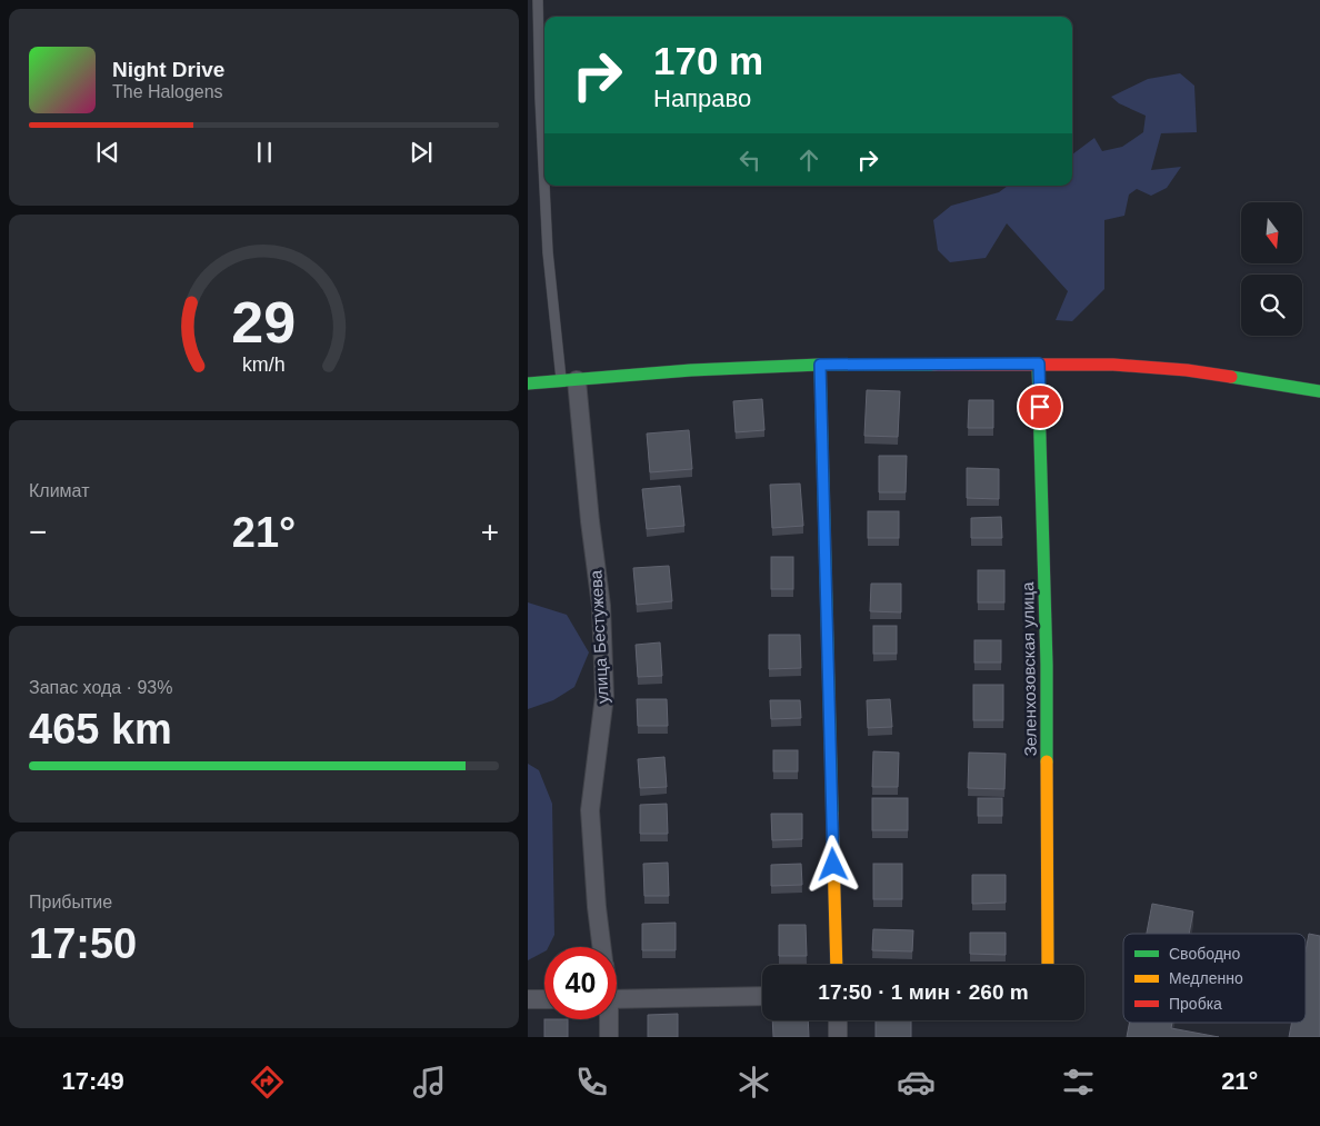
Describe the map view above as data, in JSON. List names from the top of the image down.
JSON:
{
  "streets": {
    "street": ["улица Бестужева", "Зеленхозовская улица"]
  },
  "legend": ["Свободно", "Медленно", "Пробка"],
  "north": "bottom",
  "page": {
    "turn": ["170 m", "Направо"],
    "song": ["Night Drive", "The Halogens"],
    "tile": [
      "Климат",
      ["Запас хода · 93%", "465 km"],
      ["Прибытие", "17:50"]
    ],
    "heat": ["−", "21°", "+"],
    "limit": "40",
    "trip": "17:50 · 1 мин · 260 m",
    "tabs": ["17:49", "21°"],
    "gauge": ["29", "km/h"]
  }
}
